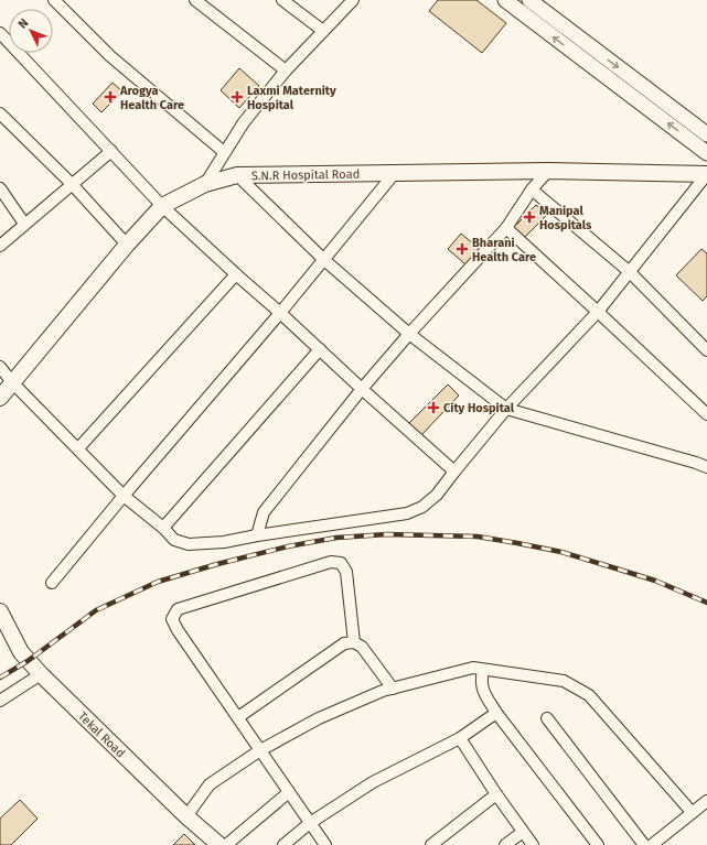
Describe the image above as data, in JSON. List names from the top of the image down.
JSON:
{
  "streets": {
    "main road": ["S.N.R Hospital Road", "Tekal Road"]
  },
  "places": {
    "health": [
      "Arogya Health Care",
      "Laxmi Maternity Hospital",
      "Manipal Hospitals",
      "Bharani Health Care",
      "City Hospital"
    ]
  },
  "north": "top left"
}
